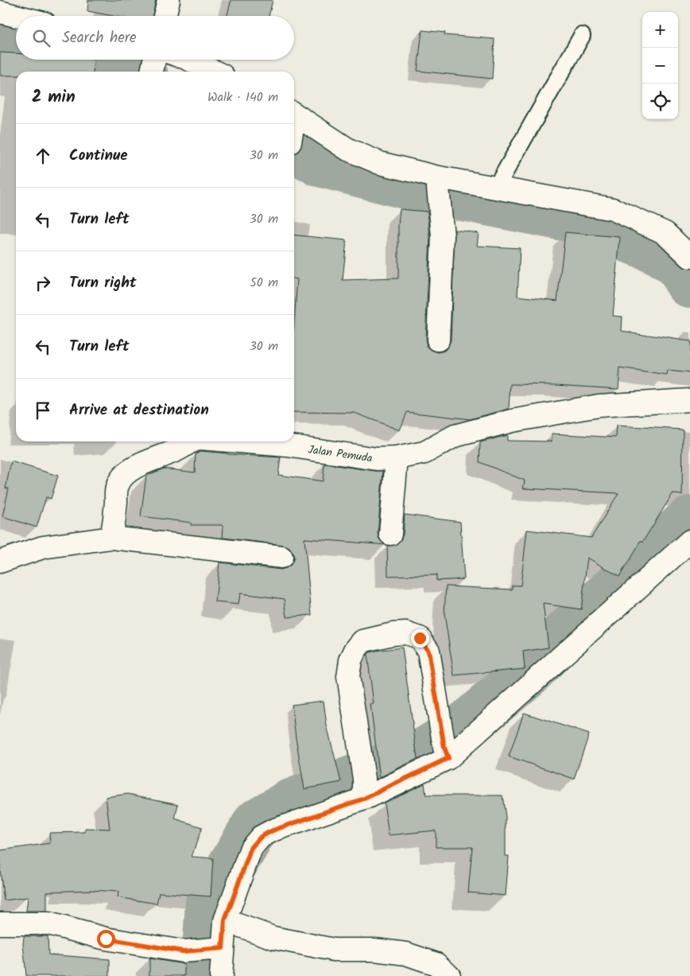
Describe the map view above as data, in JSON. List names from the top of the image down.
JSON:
{
  "streets": {
    "street": ["Jalan Pemuda"]
  },
  "page": {
    "map_buttons": ["+", "−"],
    "search": "Search here",
    "heading": ["2 min", "Walk · 140 m"],
    "list": [
      ["Continue", "30 m"],
      ["Turn left", "30 m"],
      ["Turn right", "50 m"],
      ["Turn left", "30 m"],
      "Arrive at destination"
    ]
  }
}
